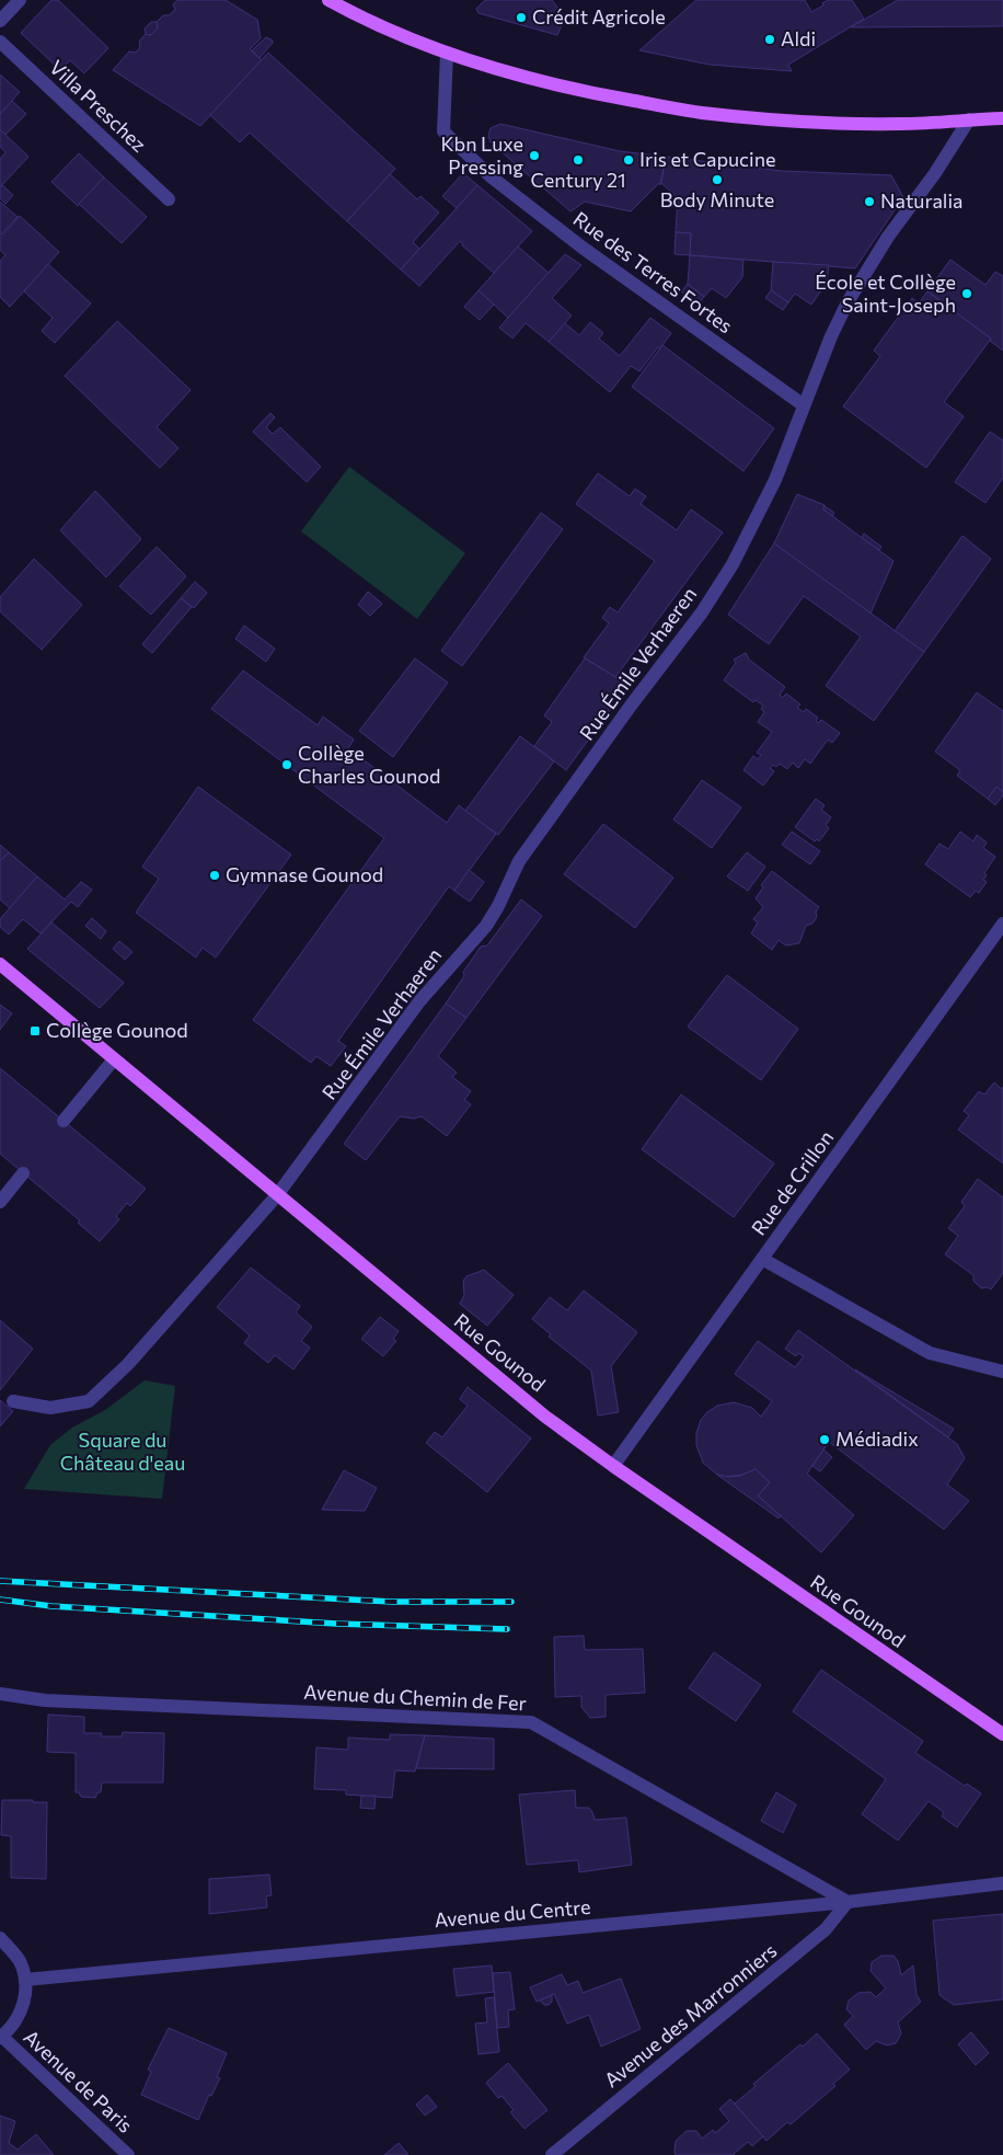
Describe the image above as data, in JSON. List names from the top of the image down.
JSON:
{
  "streets": {
    "main road": ["Rue Gounod"],
    "street": [
      "Villa Preschez",
      "Rue des Terres Fortes",
      "Rue Émile Verhaeren",
      "Rue de Crillon",
      "Avenue du Chemin de Fer",
      "Avenue du Centre",
      "Avenue des Marronniers",
      "Avenue de Paris"
    ]
  },
  "crossings": [
    ["Rue des Terres Fortes", "Rue Émile Verhaeren"],
    ["Rue Émile Verhaeren", "Rue Gounod"],
    ["Rue de Crillon", "Rue Gounod"],
    ["Avenue du Chemin de Fer", "Avenue du Centre"],
    ["Avenue du Chemin de Fer", "Avenue des Marronniers"],
    ["Avenue du Centre", "Avenue des Marronniers"]
  ],
  "parks": ["Square du Château d'eau"],
  "places": {
    "other": [
      "Crédit Agricole",
      "Aldi",
      "Kbn Luxe Pressing",
      "Century 21",
      "Iris et Capucine",
      "Body Minute",
      "Naturalia",
      "École et Collège Saint-Joseph",
      "Collège Charles Gounod",
      "Gymnase Gounod",
      "Médiadix"
    ],
    "transit": ["Collège Gounod"]
  }
}
